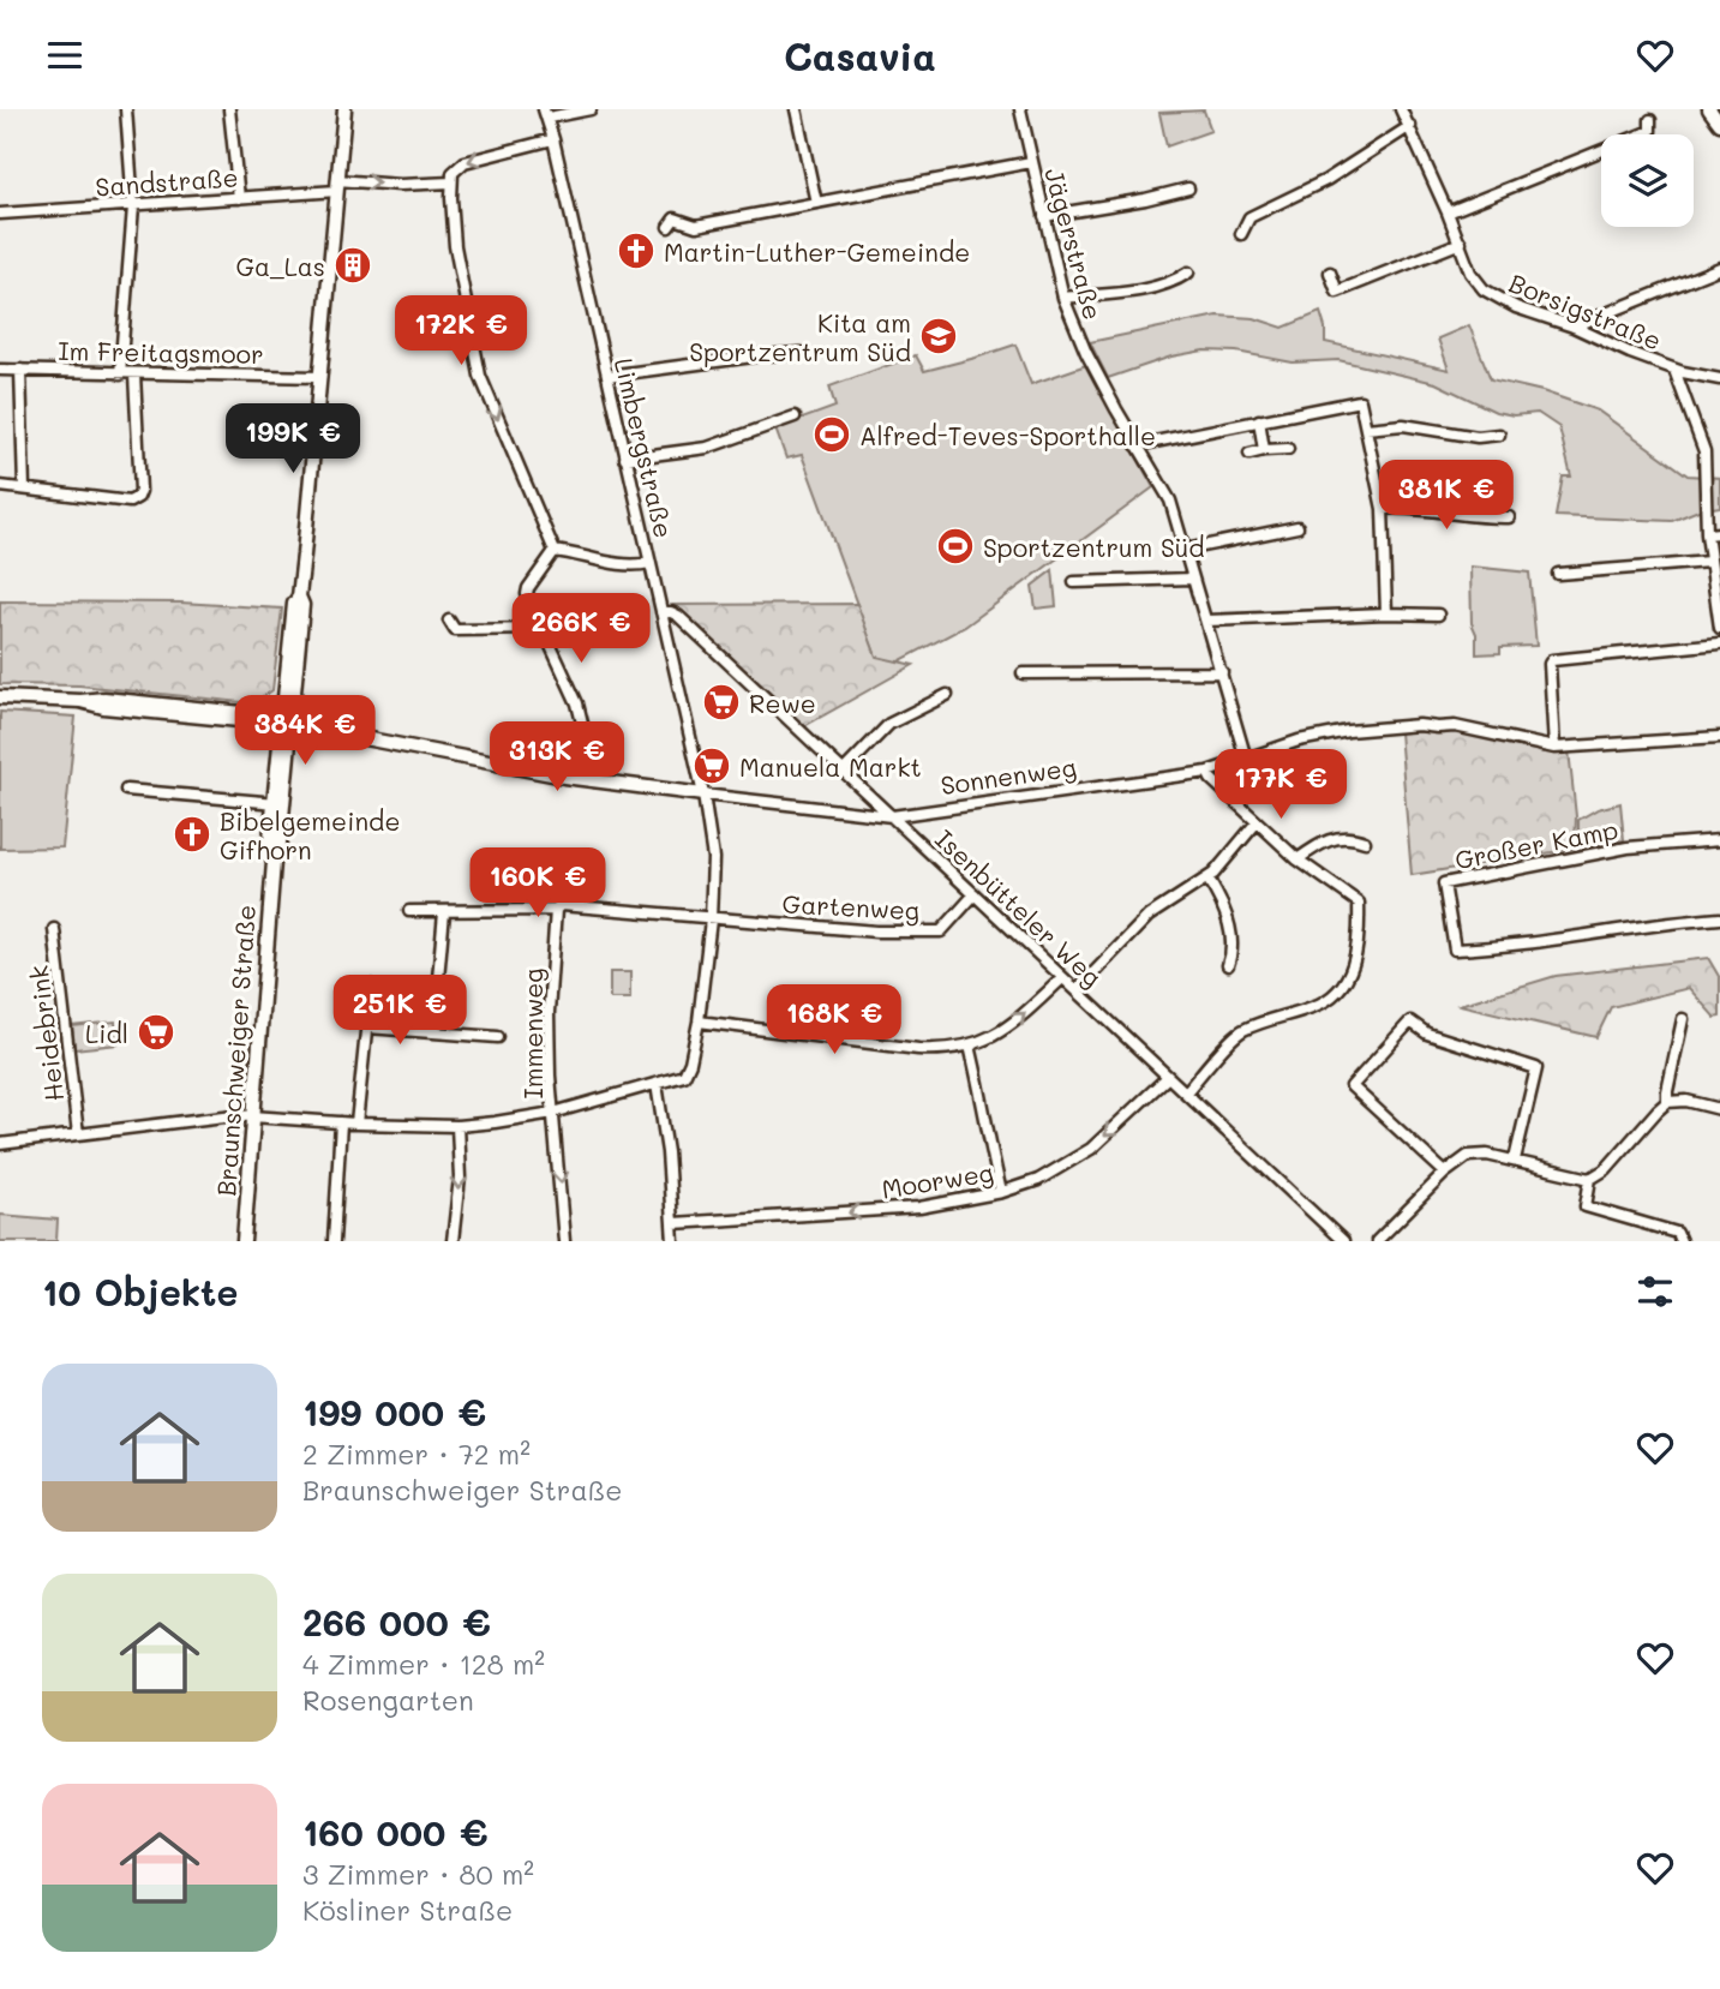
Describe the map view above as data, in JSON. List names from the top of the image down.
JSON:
{
  "streets": {
    "street": [
      "Sandstraße",
      "Jägerstraße",
      "Borsigstraße",
      "Im Freitagsmoor",
      "Limbergstraße",
      "Sonnenweg",
      "Großer Kamp",
      "Gartenweg",
      "Isenbütteler Weg",
      "Heidebrink",
      "Immenweg",
      "Braunschweiger Straße",
      "Moorweg"
    ]
  },
  "crossings": [
    ["Sandstraße", "Braunschweiger Straße"],
    ["Jägerstraße", "Sonnenweg"],
    ["Im Freitagsmoor", "Braunschweiger Straße"],
    ["Limbergstraße", "Sonnenweg"],
    ["Limbergstraße", "Gartenweg"],
    ["Limbergstraße", "Isenbütteler Weg"],
    ["Sonnenweg", "Isenbütteler Weg"],
    ["Sonnenweg", "Braunschweiger Straße"],
    ["Gartenweg", "Isenbütteler Weg"],
    ["Isenbütteler Weg", "Moorweg"]
  ],
  "one_way": ["Immenweg", "Moorweg"],
  "places": {
    "church": ["Martin-Luther-Gemeinde", "Bibelgemeinde Gifhorn"],
    "building": ["Ga_Las"],
    "school or university": ["Kita am Sportzentrum Süd"],
    "sports": ["Alfred-Teves-Sporthalle", "Sportzentrum Süd"],
    "supermarket": ["Rewe", "Manuela Markt", "Lidl"]
  },
  "page": {
    "header": "Casavia",
    "price": [
      "172K €",
      "199K €",
      "381K €",
      "266K €",
      "384K €",
      "313K €",
      "177K €",
      "160K €",
      "251K €",
      "168K €"
    ],
    "heading": "10 Objekte",
    "list": [
      {
        "name": "199 000 €",
        "note": "2 Zimmer · 72 m² · Braunschweiger Straße"
      },
      {
        "name": "266 000 €",
        "note": "4 Zimmer · 128 m² · Rosengarten"
      },
      {
        "name": "160 000 €",
        "note": "3 Zimmer · 80 m² · Kösliner Straße"
      }
    ]
  }
}
